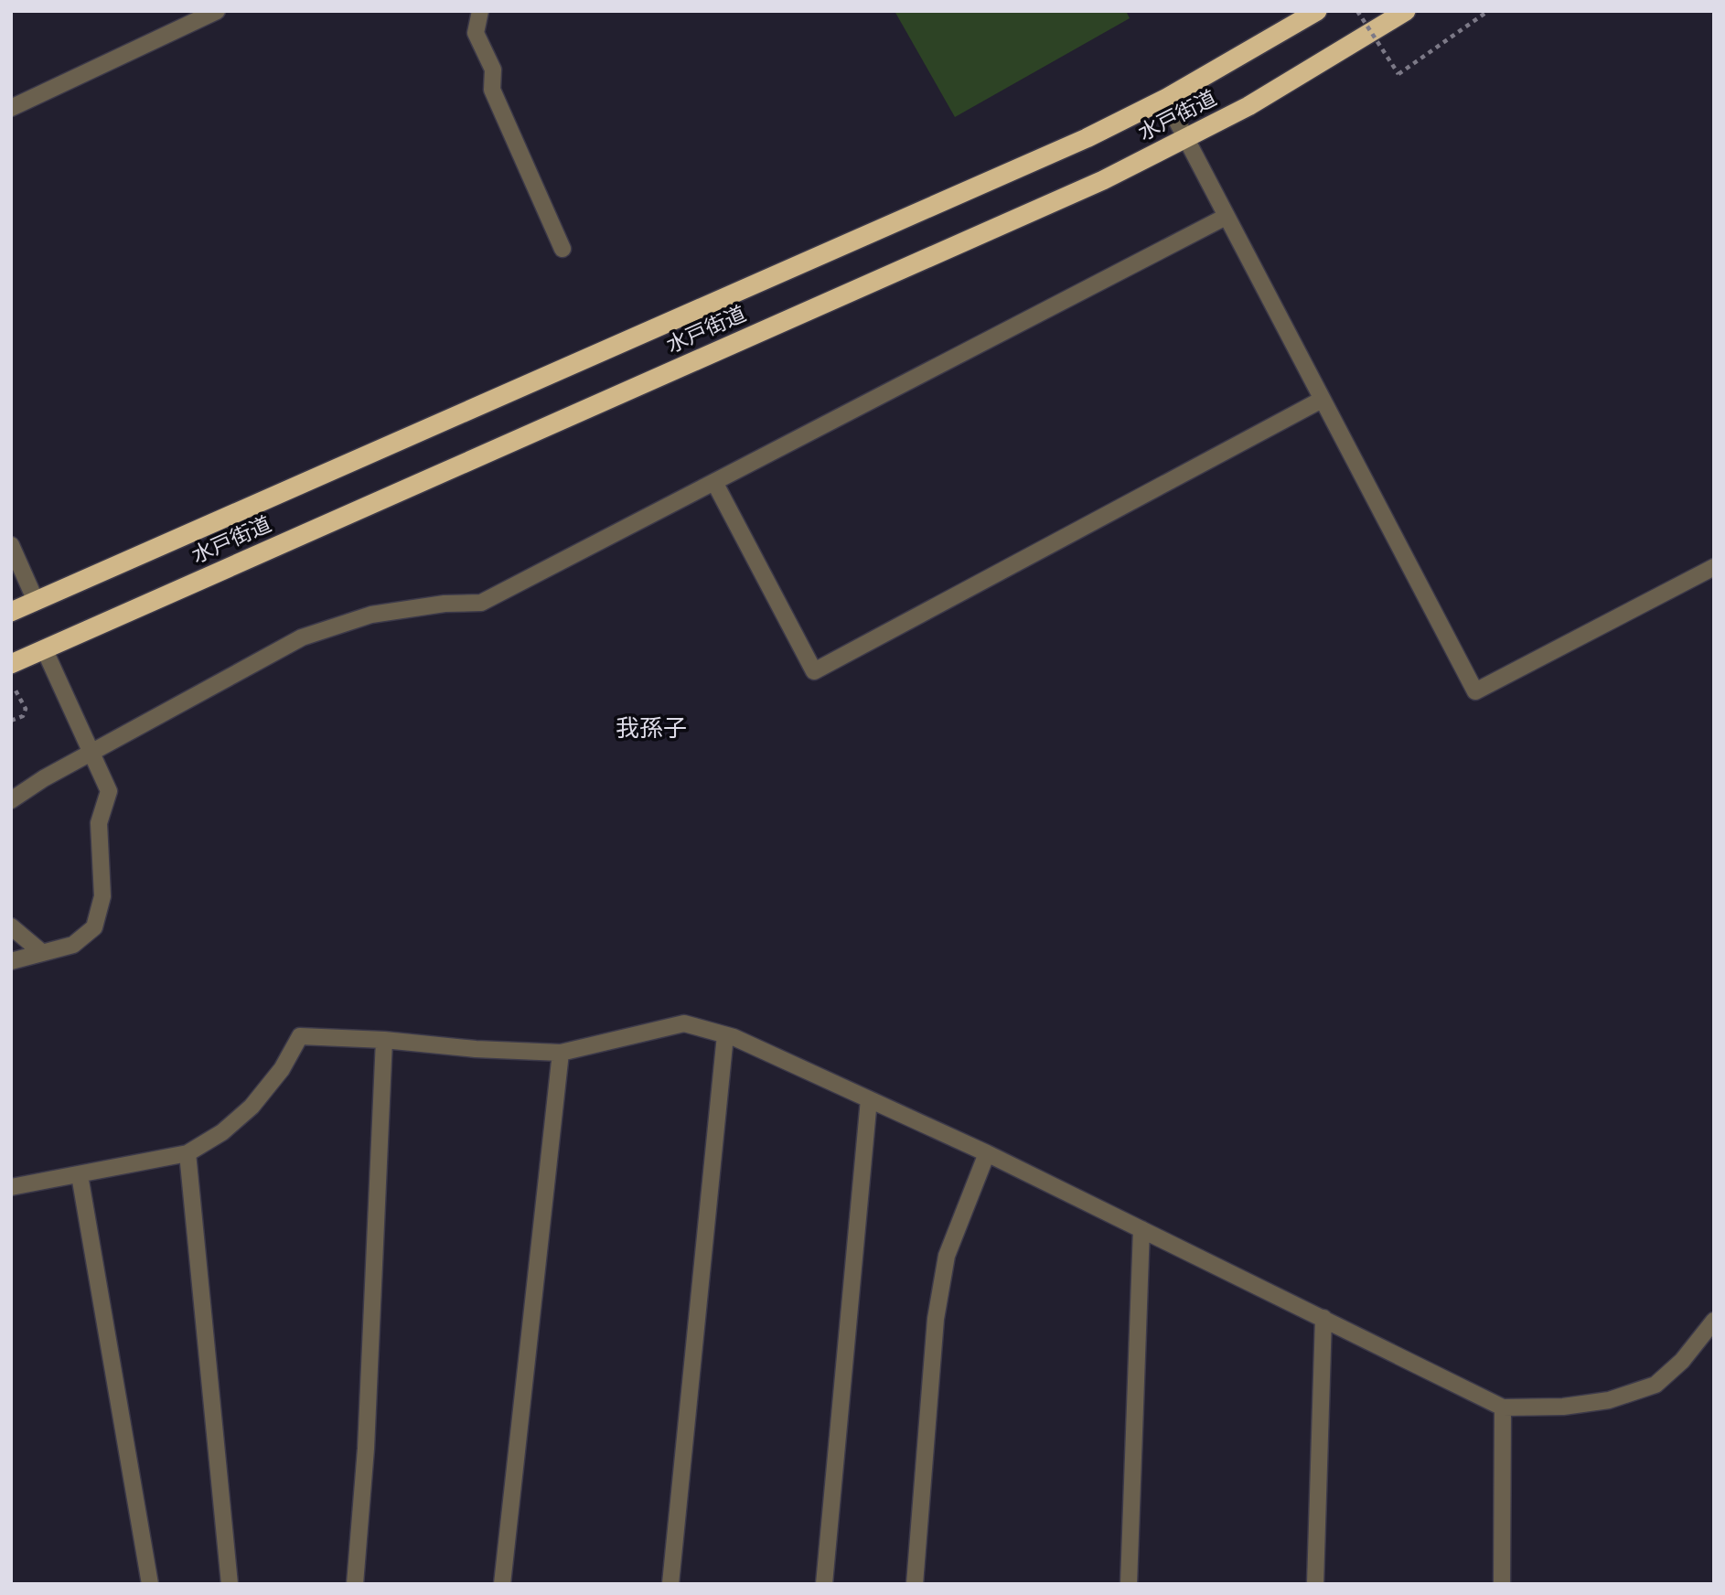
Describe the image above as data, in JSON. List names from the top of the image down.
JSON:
{
  "streets": {
    "highway": ["水戸街道"]
  },
  "districts": ["我孫子"]
}
